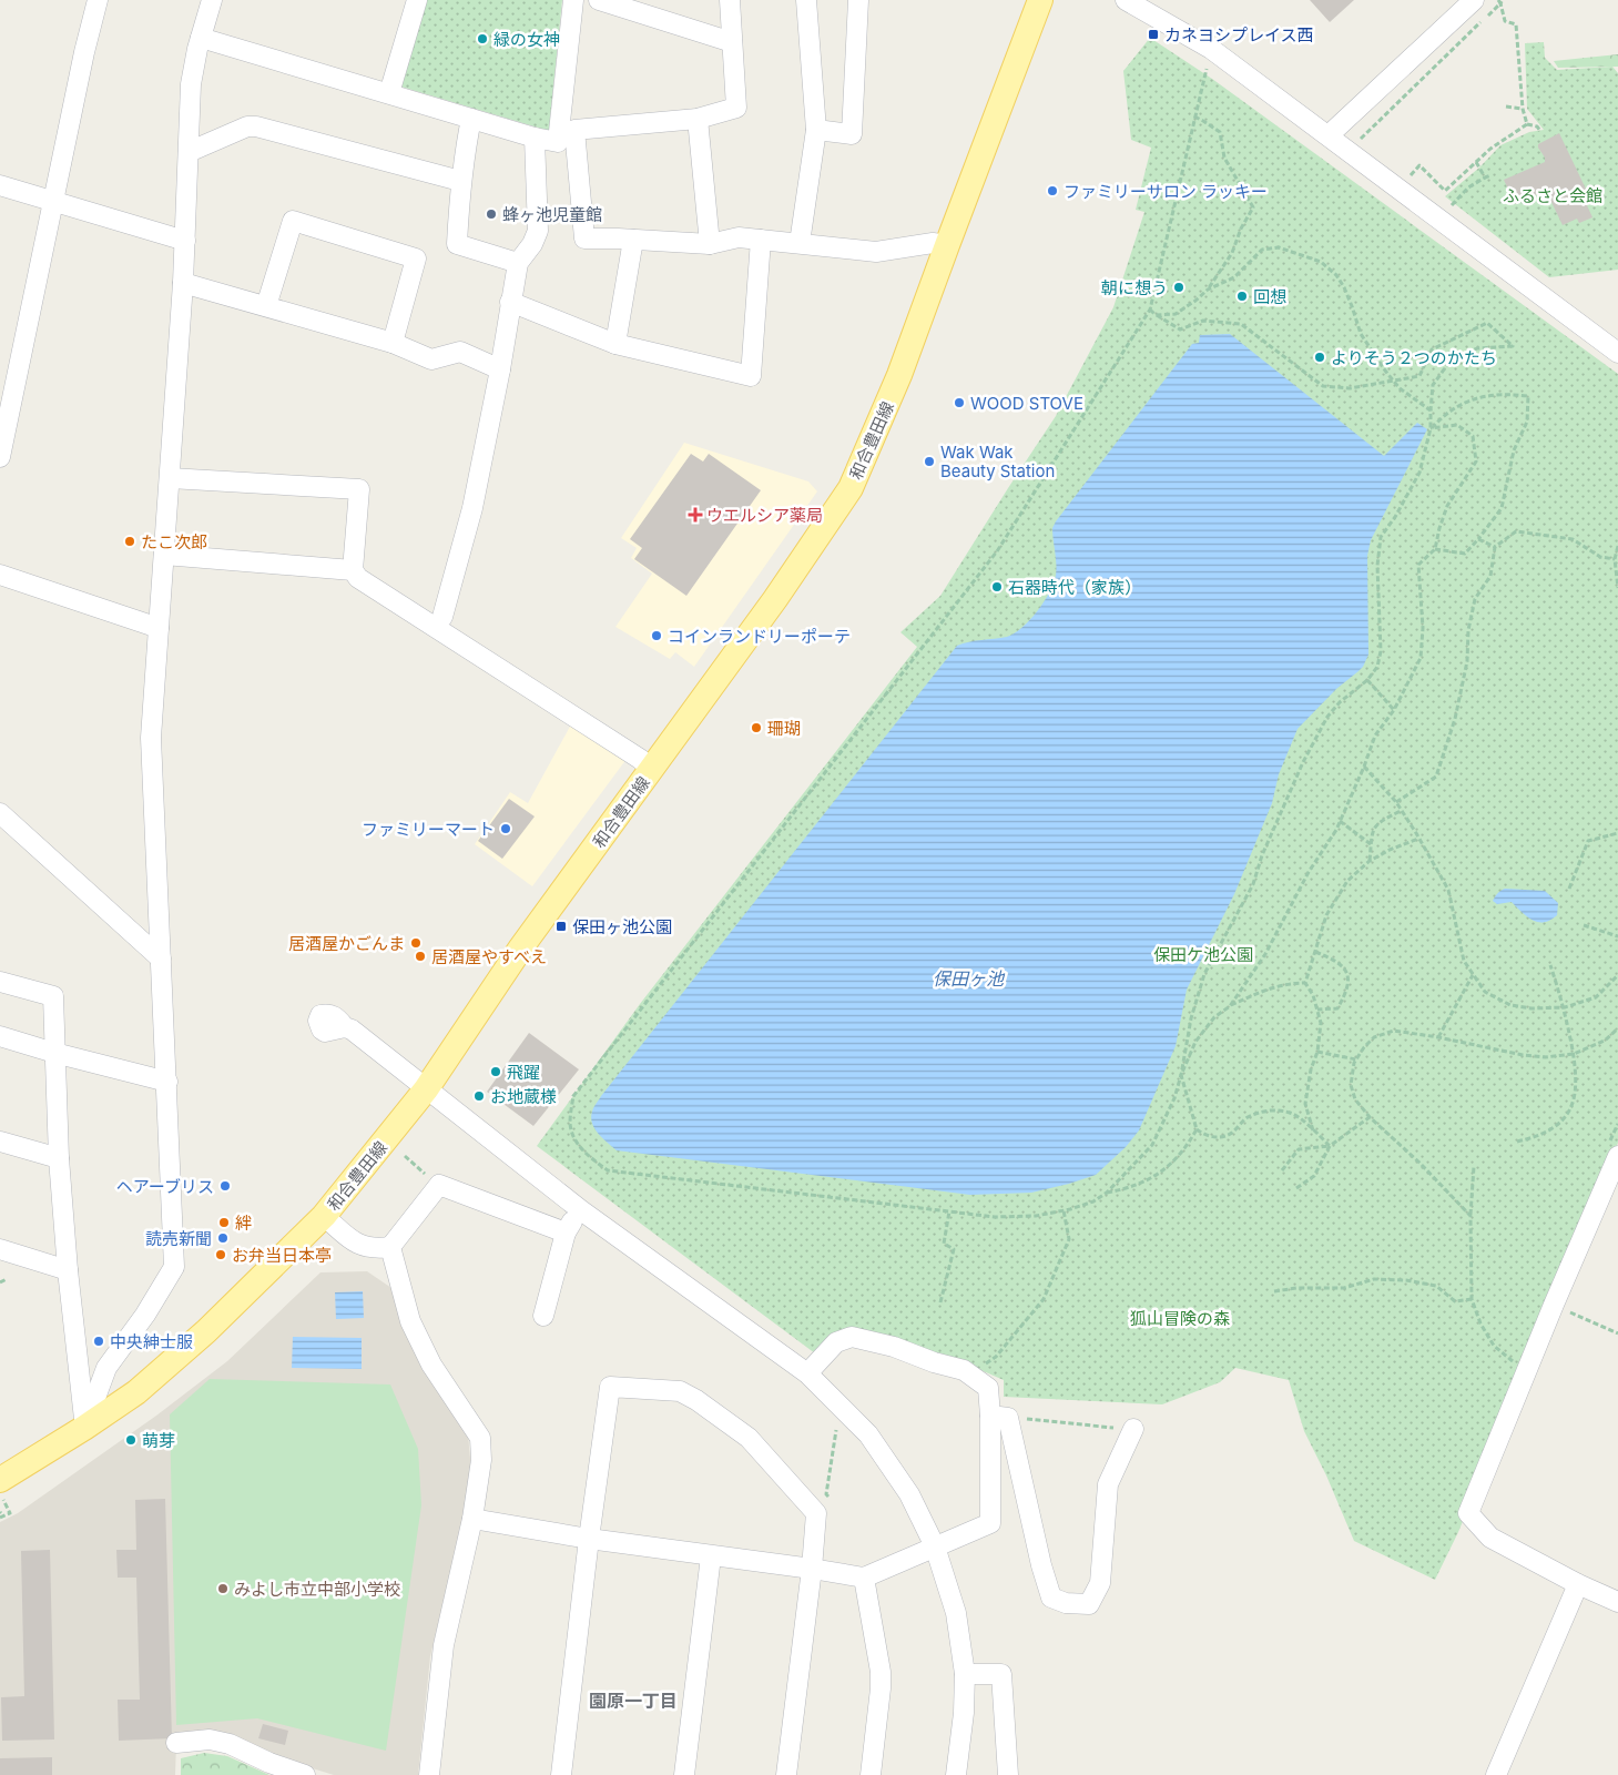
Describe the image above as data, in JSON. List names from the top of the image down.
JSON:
{
  "streets": {
    "main road": ["和合豊田線"]
  },
  "districts": ["園原一丁目"],
  "water": ["保田ヶ池"],
  "parks": ["ふるさと会館", "保田ケ池公園", "狐山冒険の森"],
  "places": {
    "transit": ["カネヨシプレイス西", "保田ヶ池公園"],
    "other": [
      "緑の女神",
      "ファミリーサロン ラッキー",
      "蜂ヶ池児童館",
      "朝に想う",
      "回想",
      "よりそう２つのかたち",
      "WOOD STOVE",
      "Wak Wak Beauty Station",
      "たこ次郎",
      "石器時代（家族）",
      "コインランドリーポーテ",
      "珊瑚",
      "ファミリーマート",
      "居酒屋かごんま",
      "居酒屋やすべえ",
      "飛躍",
      "お地蔵様",
      "ヘアーブリス",
      "絆",
      "読売新聞",
      "お弁当日本亭",
      "中央紳士服",
      "萌芽",
      "みよし市立中部小学校"
    ],
    "health": ["ウエルシア薬局"]
  }
}
